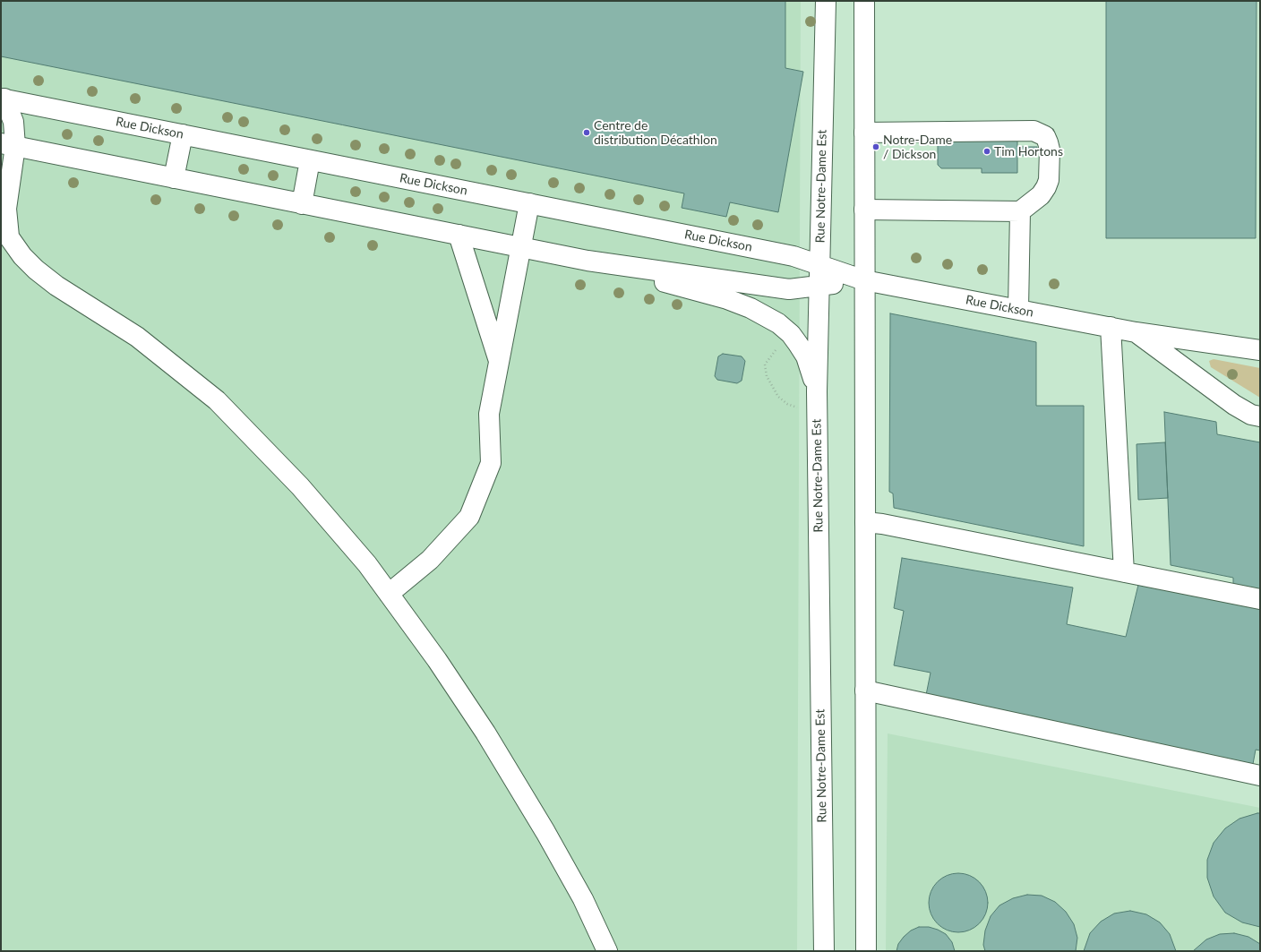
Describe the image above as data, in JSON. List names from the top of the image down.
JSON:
{
  "streets": {
    "main road": ["Rue Dickson", "Rue Notre-Dame Est"]
  },
  "crossings": [
    ["Rue Dickson", "Rue Notre-Dame Est"]
  ],
  "places": ["Centre de distribution Décathlon", "Notre-Dame / Dickson", "Tim Hortons"]
}
